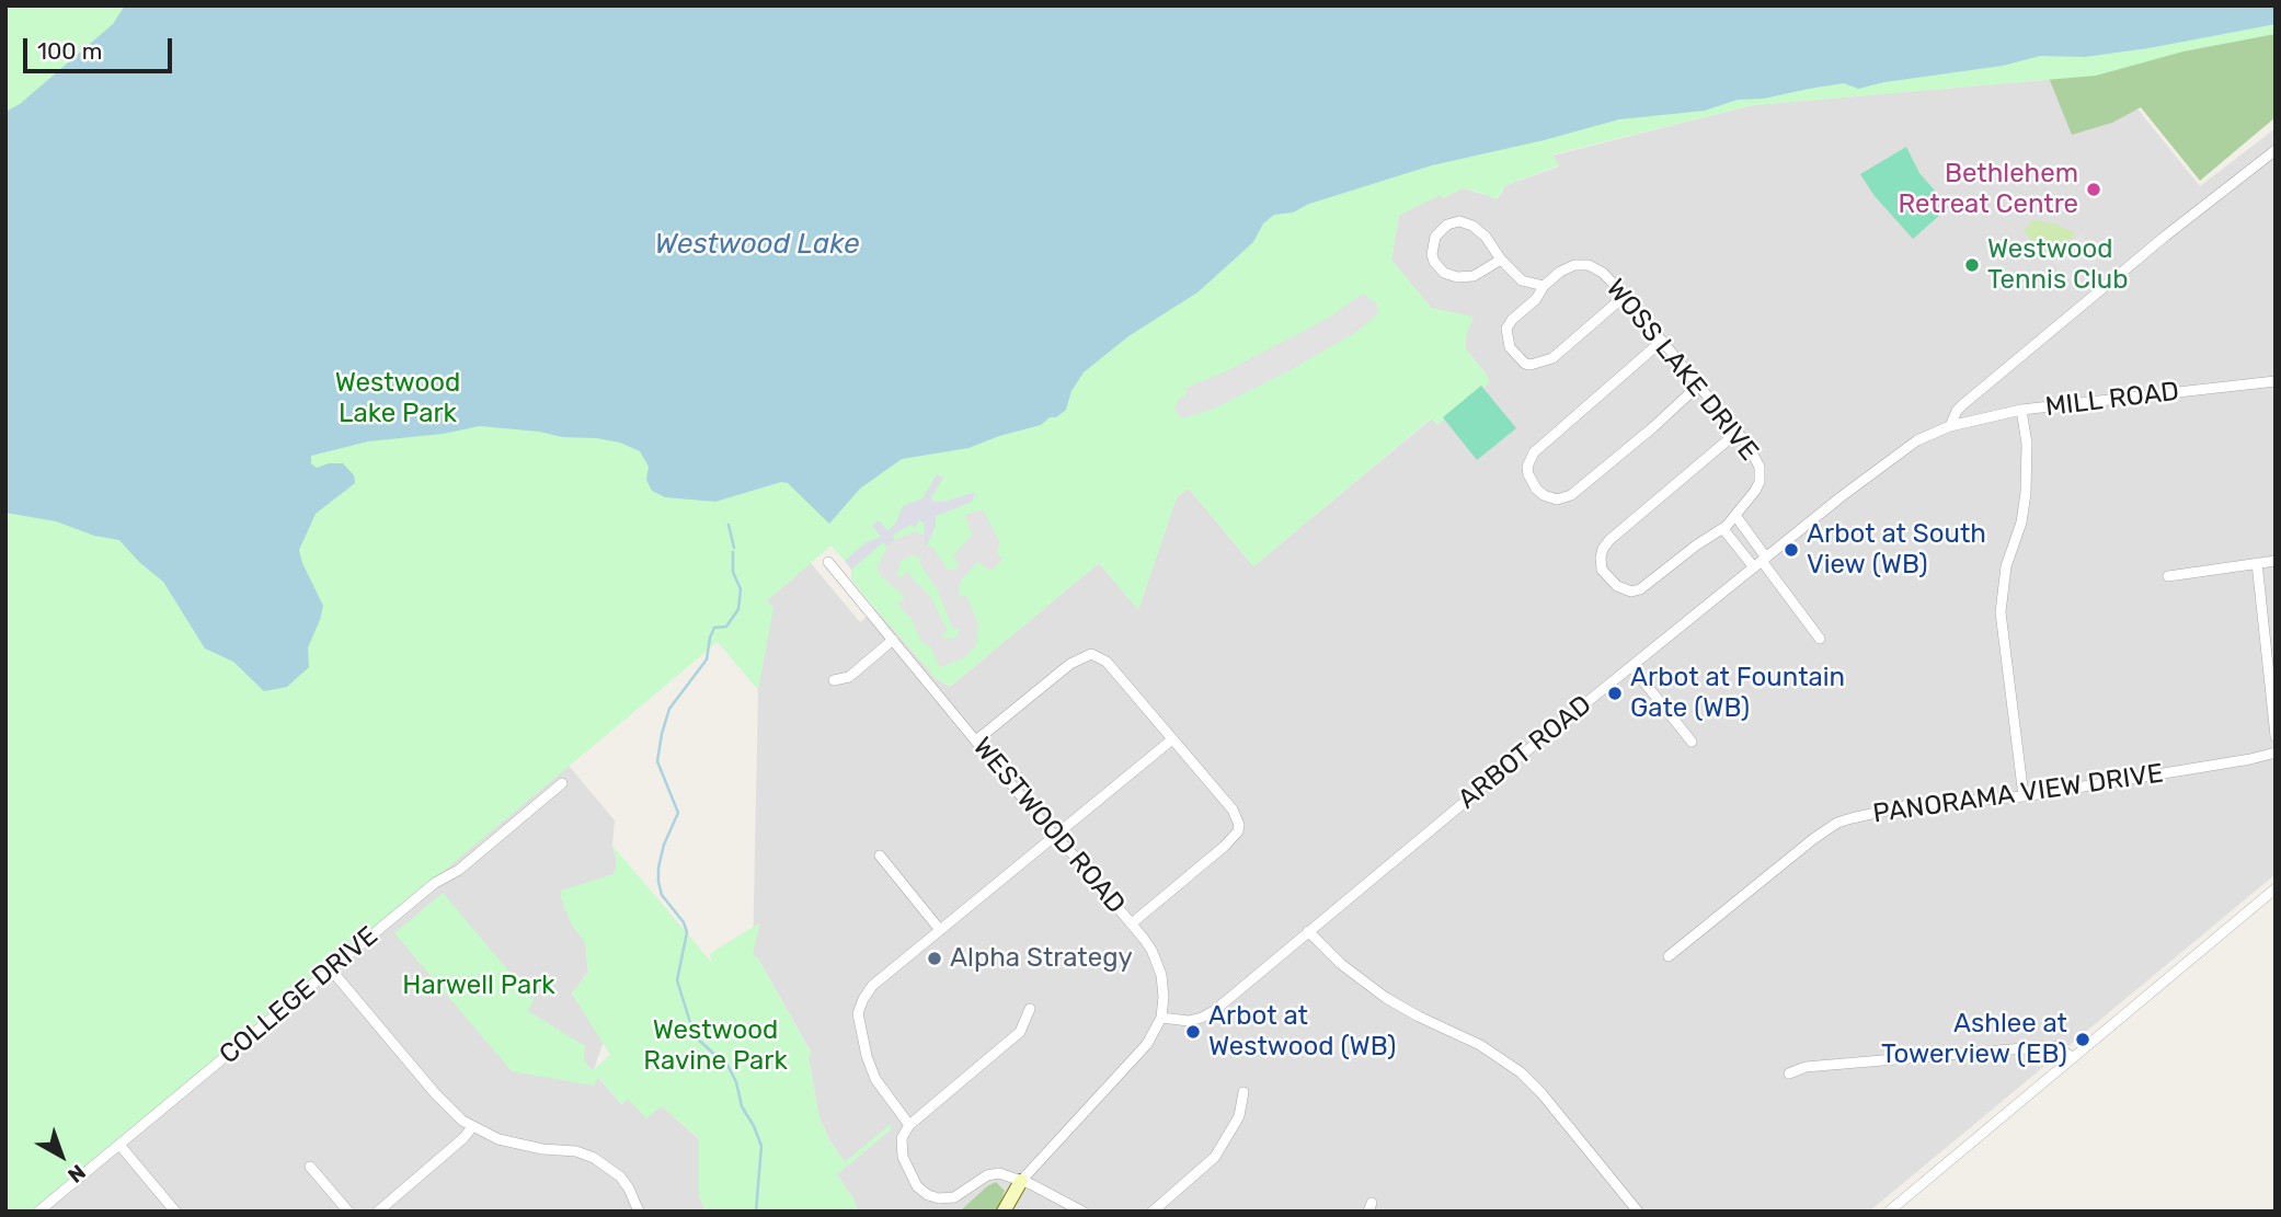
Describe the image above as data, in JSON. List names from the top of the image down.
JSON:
{
  "streets": {
    "street": [
      "WOSS LAKE DRIVE",
      "MILL ROAD",
      "ARBOT ROAD",
      "PANORAMA VIEW DRIVE",
      "WESTWOOD ROAD",
      "COLLEGE DRIVE"
    ]
  },
  "crossings": [
    ["MILL ROAD", "ARBOT ROAD"],
    ["ARBOT ROAD", "WESTWOOD ROAD"]
  ],
  "water": ["Westwood Lake"],
  "parks": ["Westwood Lake Park", "Harwell Park", "Westwood Ravine Park"],
  "places": [
    "Bethlehem Retreat Centre",
    "Westwood Tennis Club",
    "Arbot at South View (WB)",
    "Arbot at Fountain Gate (WB)",
    "Alpha Strategy",
    "Arbot at Westwood (WB)",
    "Ashlee at Towerview (EB)"
  ],
  "scale_bar": "100 m",
  "north": "bottom right"
}
